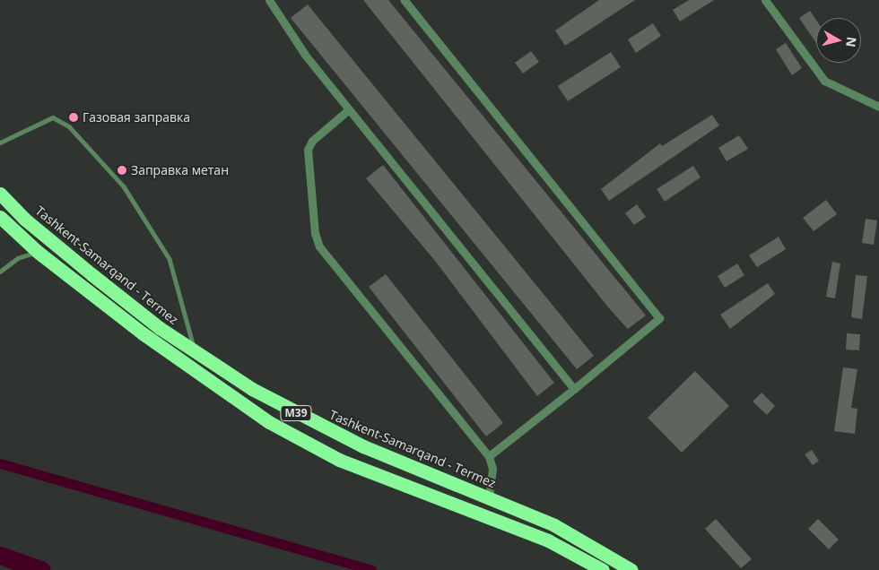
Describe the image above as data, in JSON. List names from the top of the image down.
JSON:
{
  "streets": {
    "highway": ["Tashkent-Samarqand - Termez", "M39"]
  },
  "places": ["Газовая заправка", "Заправка метан"],
  "north": "right"
}
